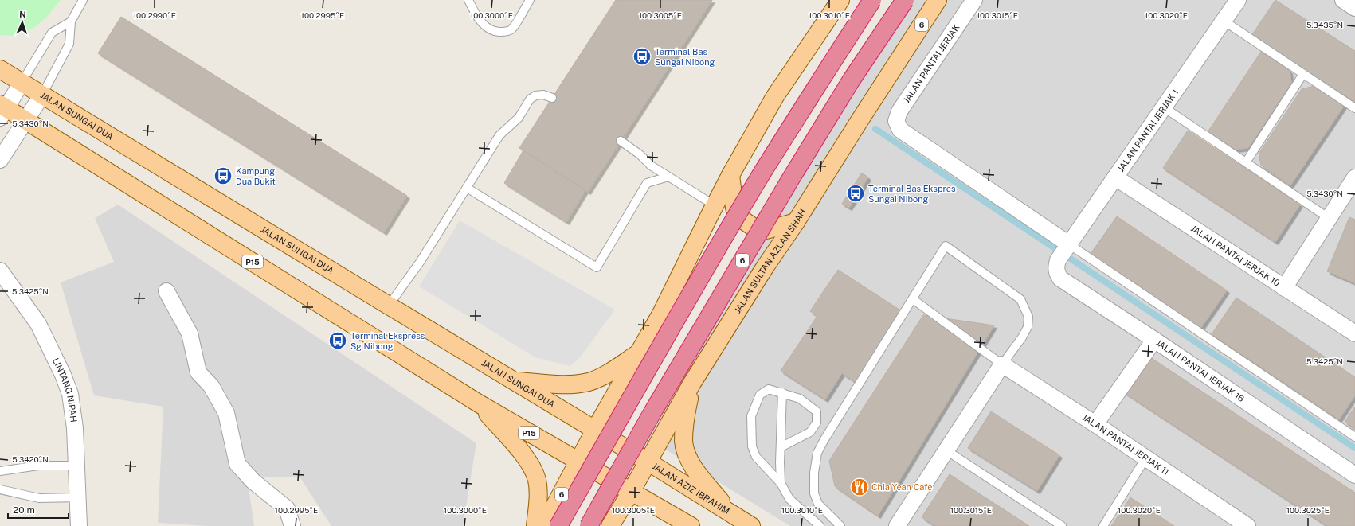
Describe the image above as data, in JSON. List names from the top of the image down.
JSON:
{
  "streets": {
    "highway": ["6"],
    "main road": [
      "JALAN SUNGAI DUA",
      "JALAN SULTAN AZLAN SHAH",
      "P15",
      "JALAN AZIZ IBRAHIM"
    ],
    "street": [
      "JALAN PANTAI JERJAK",
      "JALAN PANTAI JERJAK 1",
      "JALAN PANTAI JERJAK 10",
      "JALAN PANTAI JERJAK 16",
      "LINTANG NIPAH",
      "JALAN PANTAI JERJAK 11"
    ]
  },
  "crossings": [
    ["6", "JALAN SUNGAI DUA"],
    ["6", "P15"],
    ["JALAN PANTAI JERJAK", "JALAN PANTAI JERJAK 1"],
    ["JALAN SUNGAI DUA", "JALAN SULTAN AZLAN SHAH"],
    ["JALAN SUNGAI DUA", "JALAN AZIZ IBRAHIM"],
    ["JALAN PANTAI JERJAK 1", "JALAN PANTAI JERJAK 10"],
    ["JALAN PANTAI JERJAK 1", "JALAN PANTAI JERJAK 16"],
    ["JALAN SULTAN AZLAN SHAH", "P15"],
    ["JALAN SULTAN AZLAN SHAH", "JALAN AZIZ IBRAHIM"]
  ],
  "places": {
    "bus stop": [
      "Terminal Bas Sungai Nibong",
      "Kampung Dua Bukit",
      "Terminal Bas Ekspres Sungai Nibong",
      "Terminal Ekspress Sg Nibong"
    ],
    "restaurant": ["Chia Yean Cafe"]
  },
  "scale_bar": "20 m",
  "north": "top",
  "coordinates": [
    "100.2990°E",
    "100.2995°E",
    "100.3000°E",
    "100.3005°E",
    "100.3010°E",
    "100.3015°E",
    "100.3020°E",
    "5.3435°N",
    "5.3430°N",
    "5.3425°N",
    "5.3420°N",
    "100.3025°E"
  ]
}
